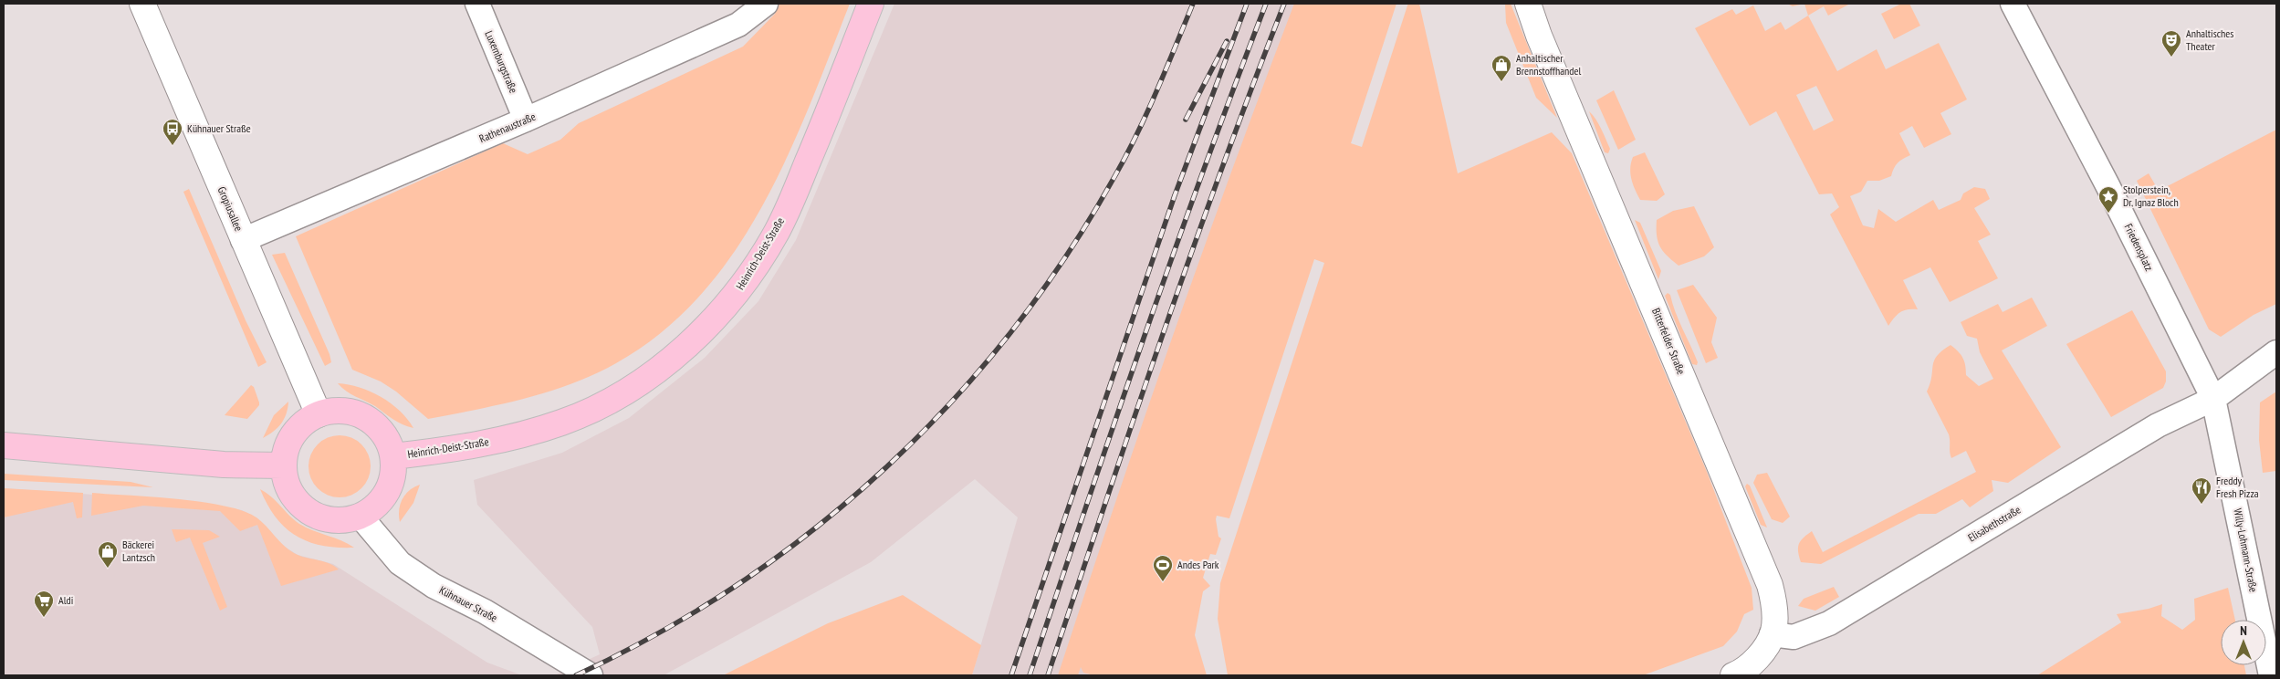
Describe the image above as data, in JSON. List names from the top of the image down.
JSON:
{
  "streets": {
    "main road": ["Heinrich-Deist-Straße"],
    "street": [
      "Luxemburgstraße",
      "Rathenaustraße",
      "Gropiusallee",
      "Friedensplatz",
      "Bitterfelder Straße",
      "Elisabethstraße",
      "Willy-Lohmann-Straße",
      "Kühnauer Straße"
    ]
  },
  "crossings": [
    ["Luxemburgstraße", "Rathenaustraße"],
    ["Rathenaustraße", "Gropiusallee"],
    ["Gropiusallee", "Heinrich-Deist-Straße"],
    ["Gropiusallee", "Kühnauer Straße"],
    ["Friedensplatz", "Elisabethstraße"],
    ["Friedensplatz", "Willy-Lohmann-Straße"],
    ["Heinrich-Deist-Straße", "Kühnauer Straße"],
    ["Bitterfelder Straße", "Elisabethstraße"],
    ["Elisabethstraße", "Willy-Lohmann-Straße"]
  ],
  "places": {
    "theatre": ["Anhaltisches Theater"],
    "shop": ["Anhaltischer Brennstoffhandel", "Bäckerei Lantzsch"],
    "bus stop": ["Kühnauer Straße"],
    "place": ["Stolperstein, Dr. Ignaz Bloch"],
    "restaurant": ["Freddy Fresh Pizza"],
    "sports": ["Andes Park"],
    "supermarket": ["Aldi"]
  },
  "north": "top"
}
